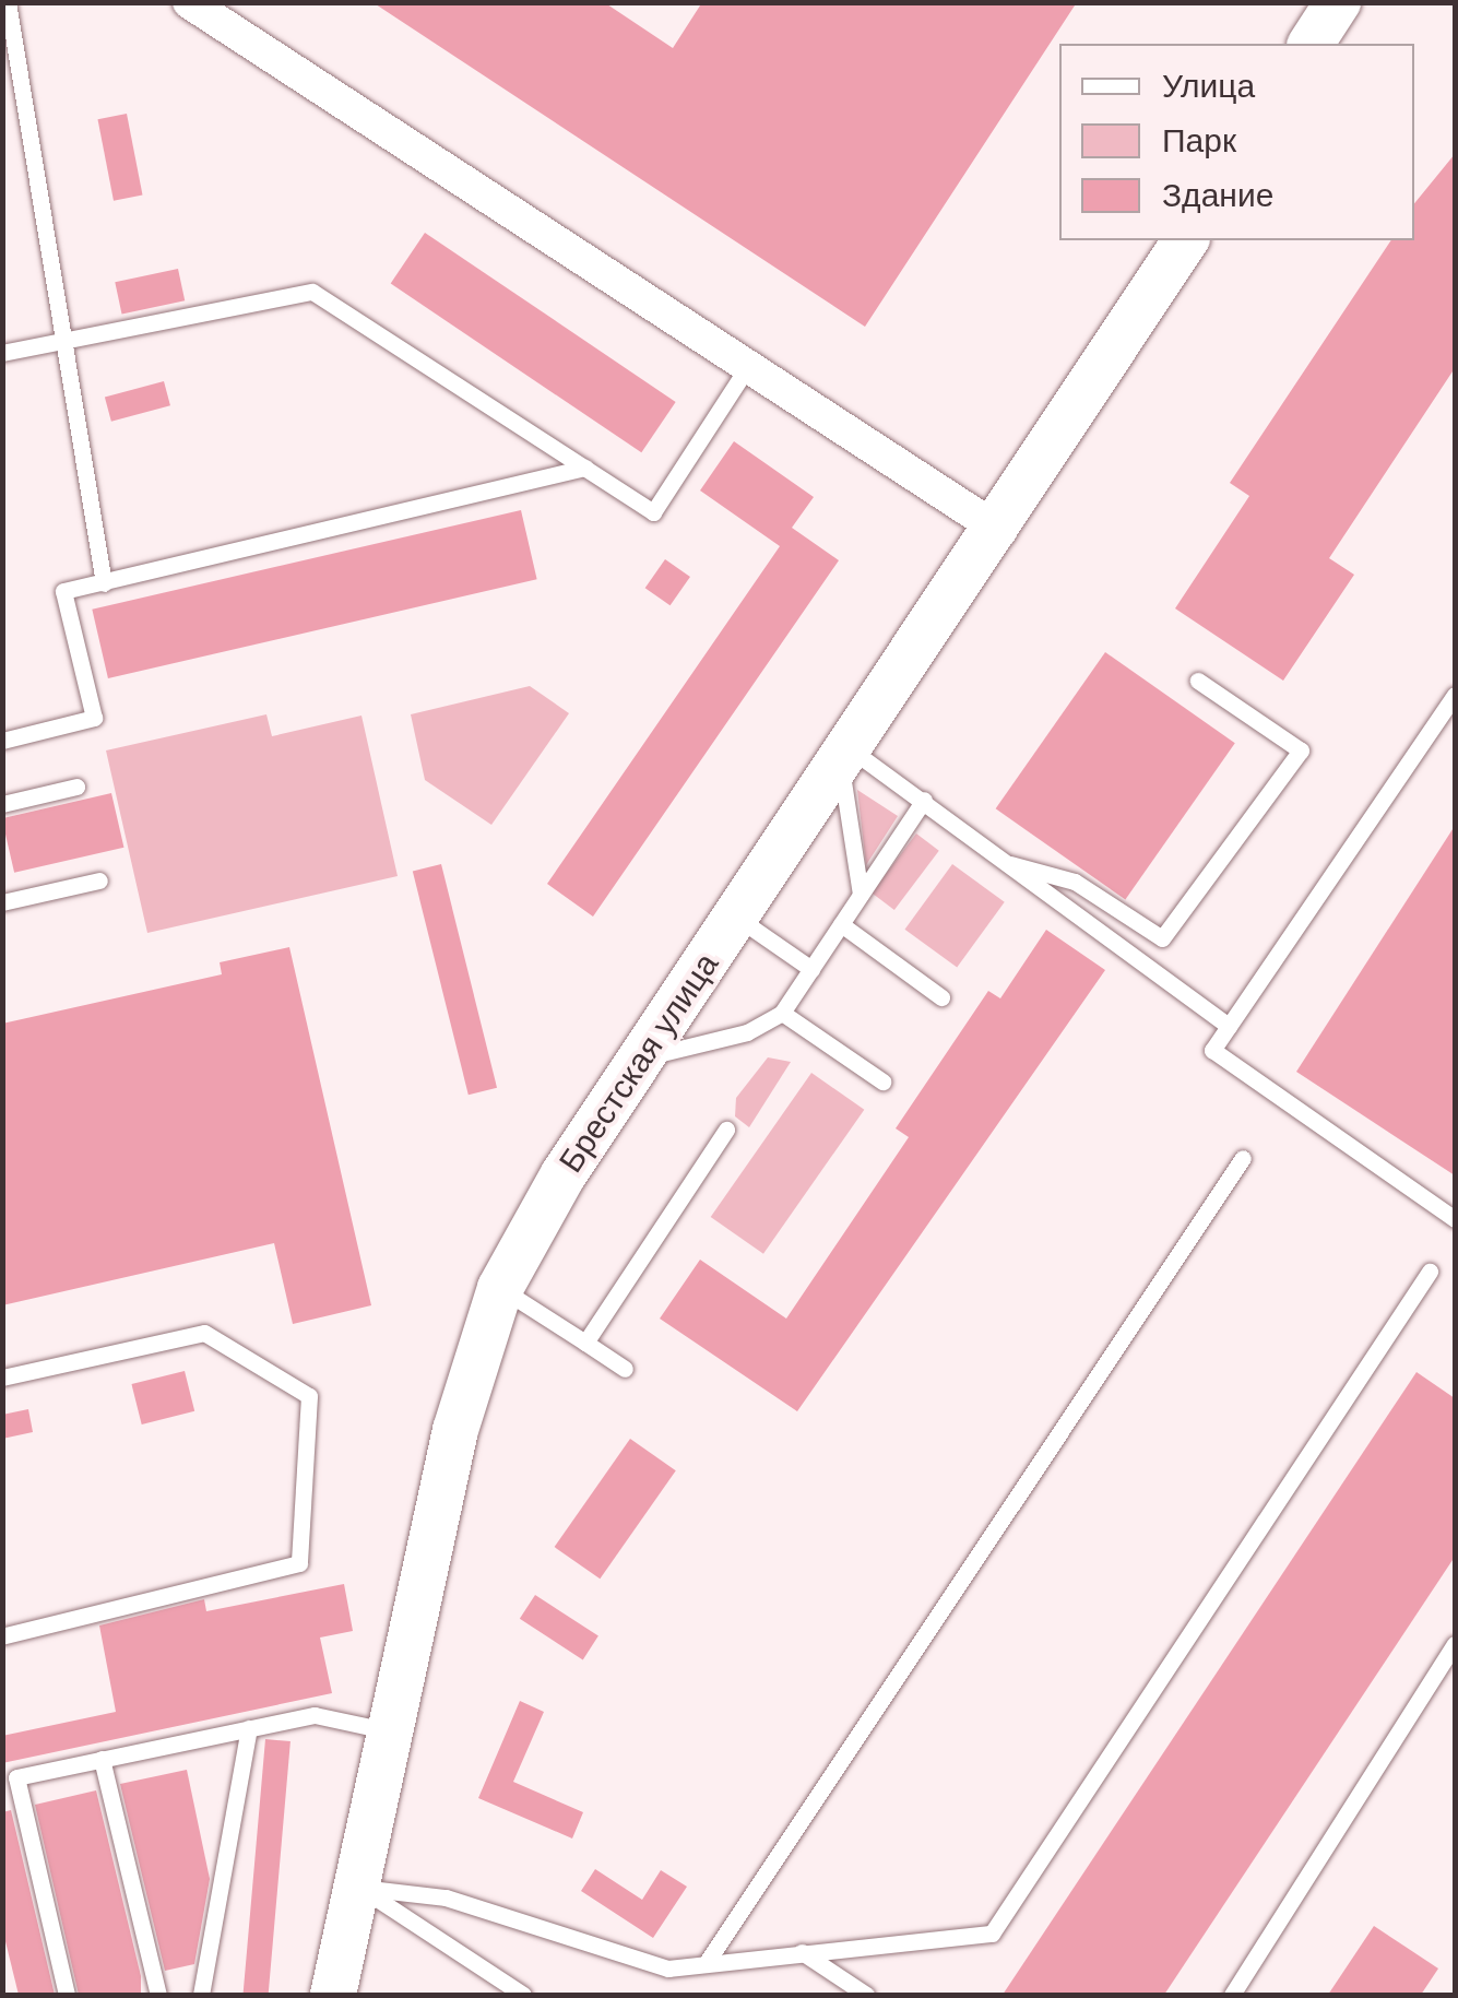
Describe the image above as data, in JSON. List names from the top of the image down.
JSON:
{
  "streets": {
    "street": ["Брестская улица"]
  },
  "legend": ["Улица", "Парк", "Здание"]
}
